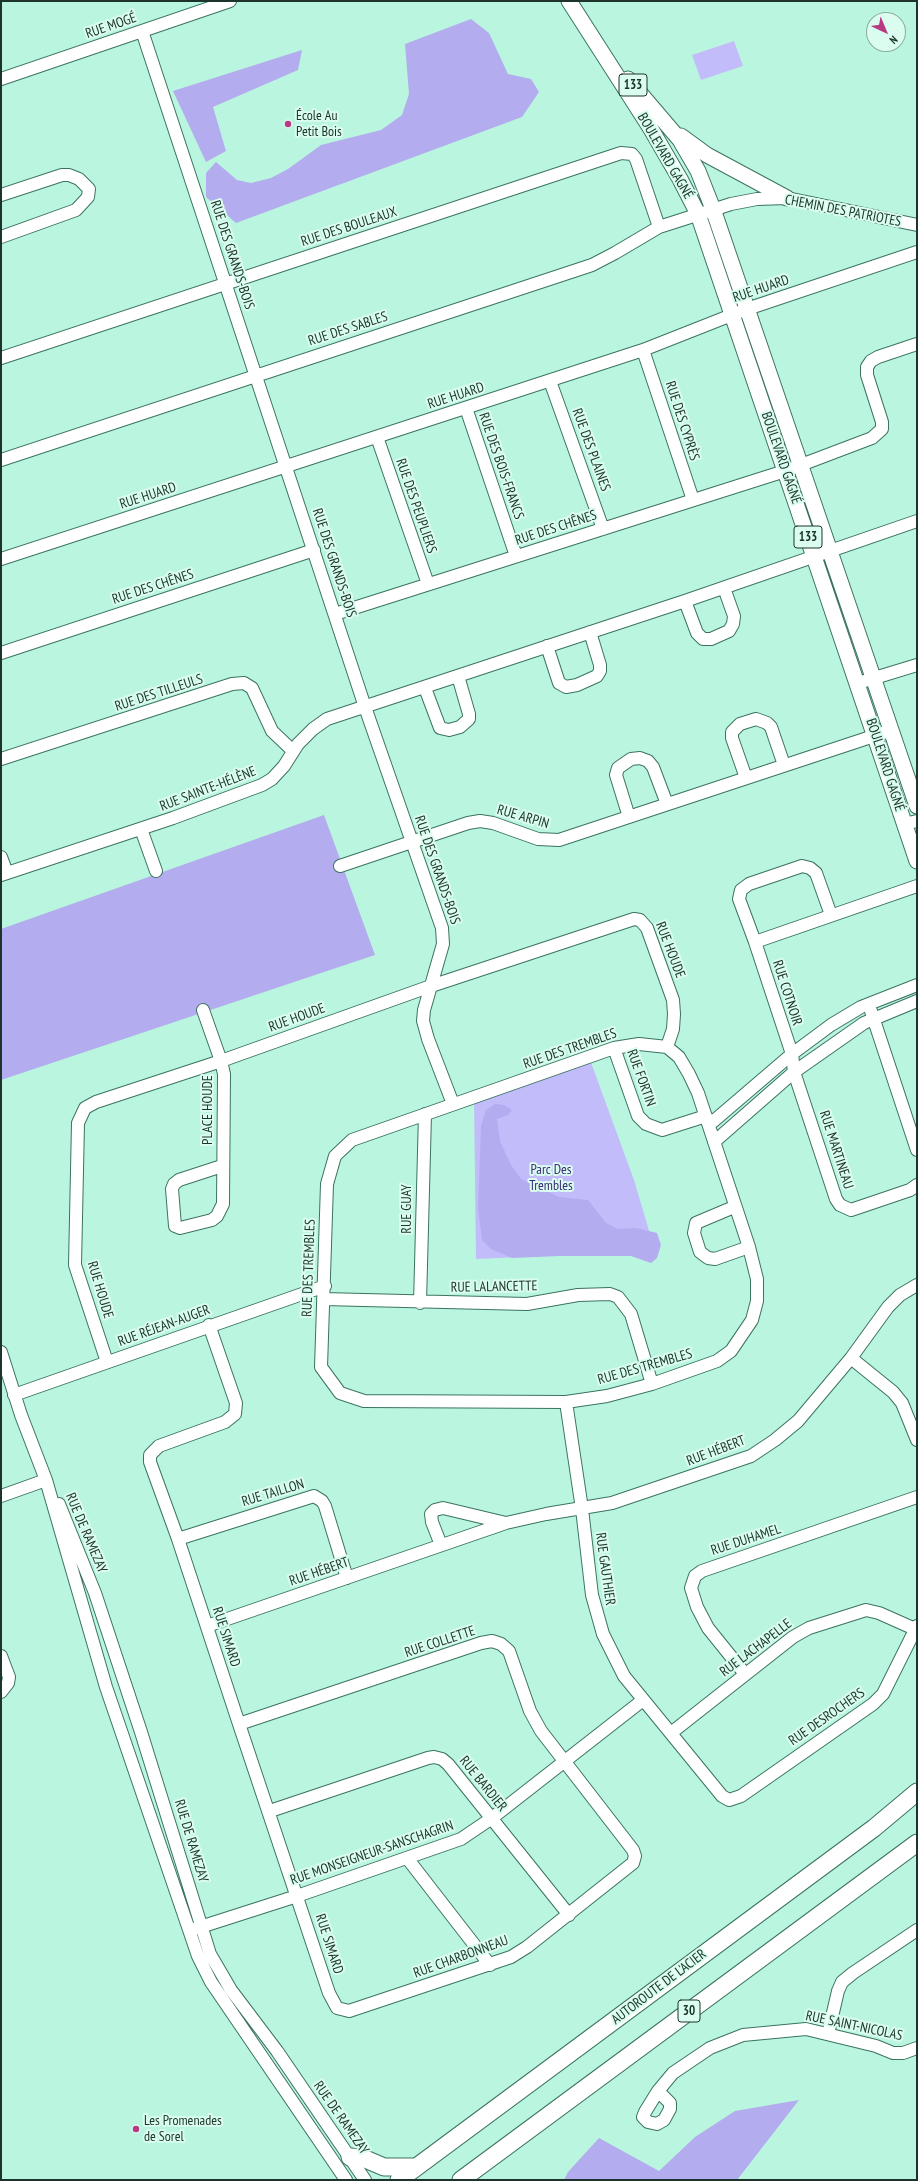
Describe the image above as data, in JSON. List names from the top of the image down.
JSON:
{
  "streets": {
    "highway": ["AUTOROUTE DE L'ACIER", "30"],
    "main road": ["133", "BOULEVARD GAGNÉ"],
    "street": [
      "RUE MOGÉ",
      "CHEMIN DES PATRIOTES",
      "RUE DES BOULEAUX",
      "RUE DES GRANDS-BOIS",
      "RUE HUARD",
      "RUE DES SABLES",
      "RUE DES CYPRÈS",
      "RUE DES PLAINES",
      "RUE DES BOIS-FRANCS",
      "RUE DES PEUPLIERS",
      "RUE DES CHÊNES",
      "RUE DES TILLEULS",
      "RUE SAINTE-HÉLÈNE",
      "RUE ARPIN",
      "RUE HOUDE",
      "RUE COTNOIR",
      "RUE DES TREMBLES",
      "RUE FORTIN",
      "PLACE HOUDE",
      "RUE MARTINEAU",
      "RUE GUAY",
      "RUE LALANCETTE",
      "RUE RÉJEAN-AUGER",
      "RUE HÉBERT",
      "RUE TAILLON",
      "RUE DE RAMEZAY",
      "RUE DUHAMEL",
      "RUE GAUTHIER",
      "RUE SIMARD",
      "RUE COLLETTE",
      "RUE LACHAPELLE",
      "RUE DESROCHERS",
      "RUE BARDIER",
      "RUE MONSEIGNEUR-SANSCHAGRIN",
      "RUE CHARBONNEAU",
      "RUE SAINT-NICOLAS"
    ]
  },
  "crossings": [
    ["RUE MOGÉ", "RUE DES GRANDS-BOIS"],
    ["133", "BOULEVARD GAGNÉ"],
    ["BOULEVARD GAGNÉ", "CHEMIN DES PATRIOTES"],
    ["BOULEVARD GAGNÉ", "RUE HUARD"],
    ["BOULEVARD GAGNÉ", "RUE DES SABLES"],
    ["BOULEVARD GAGNÉ", "RUE DES CHÊNES"],
    ["BOULEVARD GAGNÉ", "RUE SAINTE-HÉLÈNE"],
    ["BOULEVARD GAGNÉ", "RUE ARPIN"],
    ["CHEMIN DES PATRIOTES", "RUE DES SABLES"],
    ["RUE DES BOULEAUX", "RUE DES GRANDS-BOIS"],
    ["RUE DES BOULEAUX", "RUE DES SABLES"],
    ["RUE DES GRANDS-BOIS", "RUE HUARD"],
    ["RUE DES GRANDS-BOIS", "RUE DES SABLES"],
    ["RUE DES GRANDS-BOIS", "RUE DES CHÊNES"],
    ["RUE DES GRANDS-BOIS", "RUE SAINTE-HÉLÈNE"],
    ["RUE DES GRANDS-BOIS", "RUE ARPIN"],
    ["RUE DES GRANDS-BOIS", "RUE HOUDE"],
    ["RUE DES GRANDS-BOIS", "RUE DES TREMBLES"],
    ["RUE HUARD", "RUE DES CYPRÈS"],
    ["RUE HUARD", "RUE DES PLAINES"],
    ["RUE HUARD", "RUE DES BOIS-FRANCS"],
    ["RUE HUARD", "RUE DES PEUPLIERS"],
    ["RUE DES CYPRÈS", "RUE DES CHÊNES"],
    ["RUE DES PLAINES", "RUE DES CHÊNES"],
    ["RUE DES BOIS-FRANCS", "RUE DES CHÊNES"],
    ["RUE DES PEUPLIERS", "RUE DES CHÊNES"],
    ["RUE DES TILLEULS", "RUE SAINTE-HÉLÈNE"],
    ["RUE HOUDE", "RUE DES TREMBLES"],
    ["RUE HOUDE", "PLACE HOUDE"],
    ["RUE HOUDE", "RUE RÉJEAN-AUGER"],
    ["RUE COTNOIR", "RUE MARTINEAU"],
    ["RUE DES TREMBLES", "RUE FORTIN"],
    ["RUE DES TREMBLES", "RUE GUAY"],
    ["RUE DES TREMBLES", "RUE LALANCETTE"],
    ["RUE DES TREMBLES", "RUE RÉJEAN-AUGER"],
    ["RUE DES TREMBLES", "RUE GAUTHIER"],
    ["RUE GUAY", "RUE LALANCETTE"],
    ["RUE RÉJEAN-AUGER", "RUE DE RAMEZAY"],
    ["RUE RÉJEAN-AUGER", "RUE SIMARD"],
    ["RUE HÉBERT", "RUE TAILLON"],
    ["RUE HÉBERT", "RUE GAUTHIER"],
    ["RUE HÉBERT", "RUE SIMARD"],
    ["RUE TAILLON", "RUE SIMARD"],
    ["RUE DE RAMEZAY", "RUE MONSEIGNEUR-SANSCHAGRIN"],
    ["RUE DUHAMEL", "RUE LACHAPELLE"],
    ["RUE GAUTHIER", "RUE LACHAPELLE"],
    ["RUE GAUTHIER", "RUE DESROCHERS"],
    ["RUE GAUTHIER", "RUE MONSEIGNEUR-SANSCHAGRIN"],
    ["RUE SIMARD", "RUE COLLETTE"],
    ["RUE SIMARD", "RUE BARDIER"],
    ["RUE SIMARD", "RUE MONSEIGNEUR-SANSCHAGRIN"],
    ["RUE SIMARD", "RUE CHARBONNEAU"],
    ["RUE COLLETTE", "RUE MONSEIGNEUR-SANSCHAGRIN"],
    ["RUE COLLETTE", "RUE CHARBONNEAU"],
    ["RUE LACHAPELLE", "RUE DESROCHERS"],
    ["RUE BARDIER", "RUE MONSEIGNEUR-SANSCHAGRIN"],
    ["RUE BARDIER", "RUE CHARBONNEAU"]
  ],
  "parks": ["Parc Des Trembles"],
  "places": ["École Au Petit Bois", "Les Promenades de Sorel"],
  "north": "bottom right"
}
